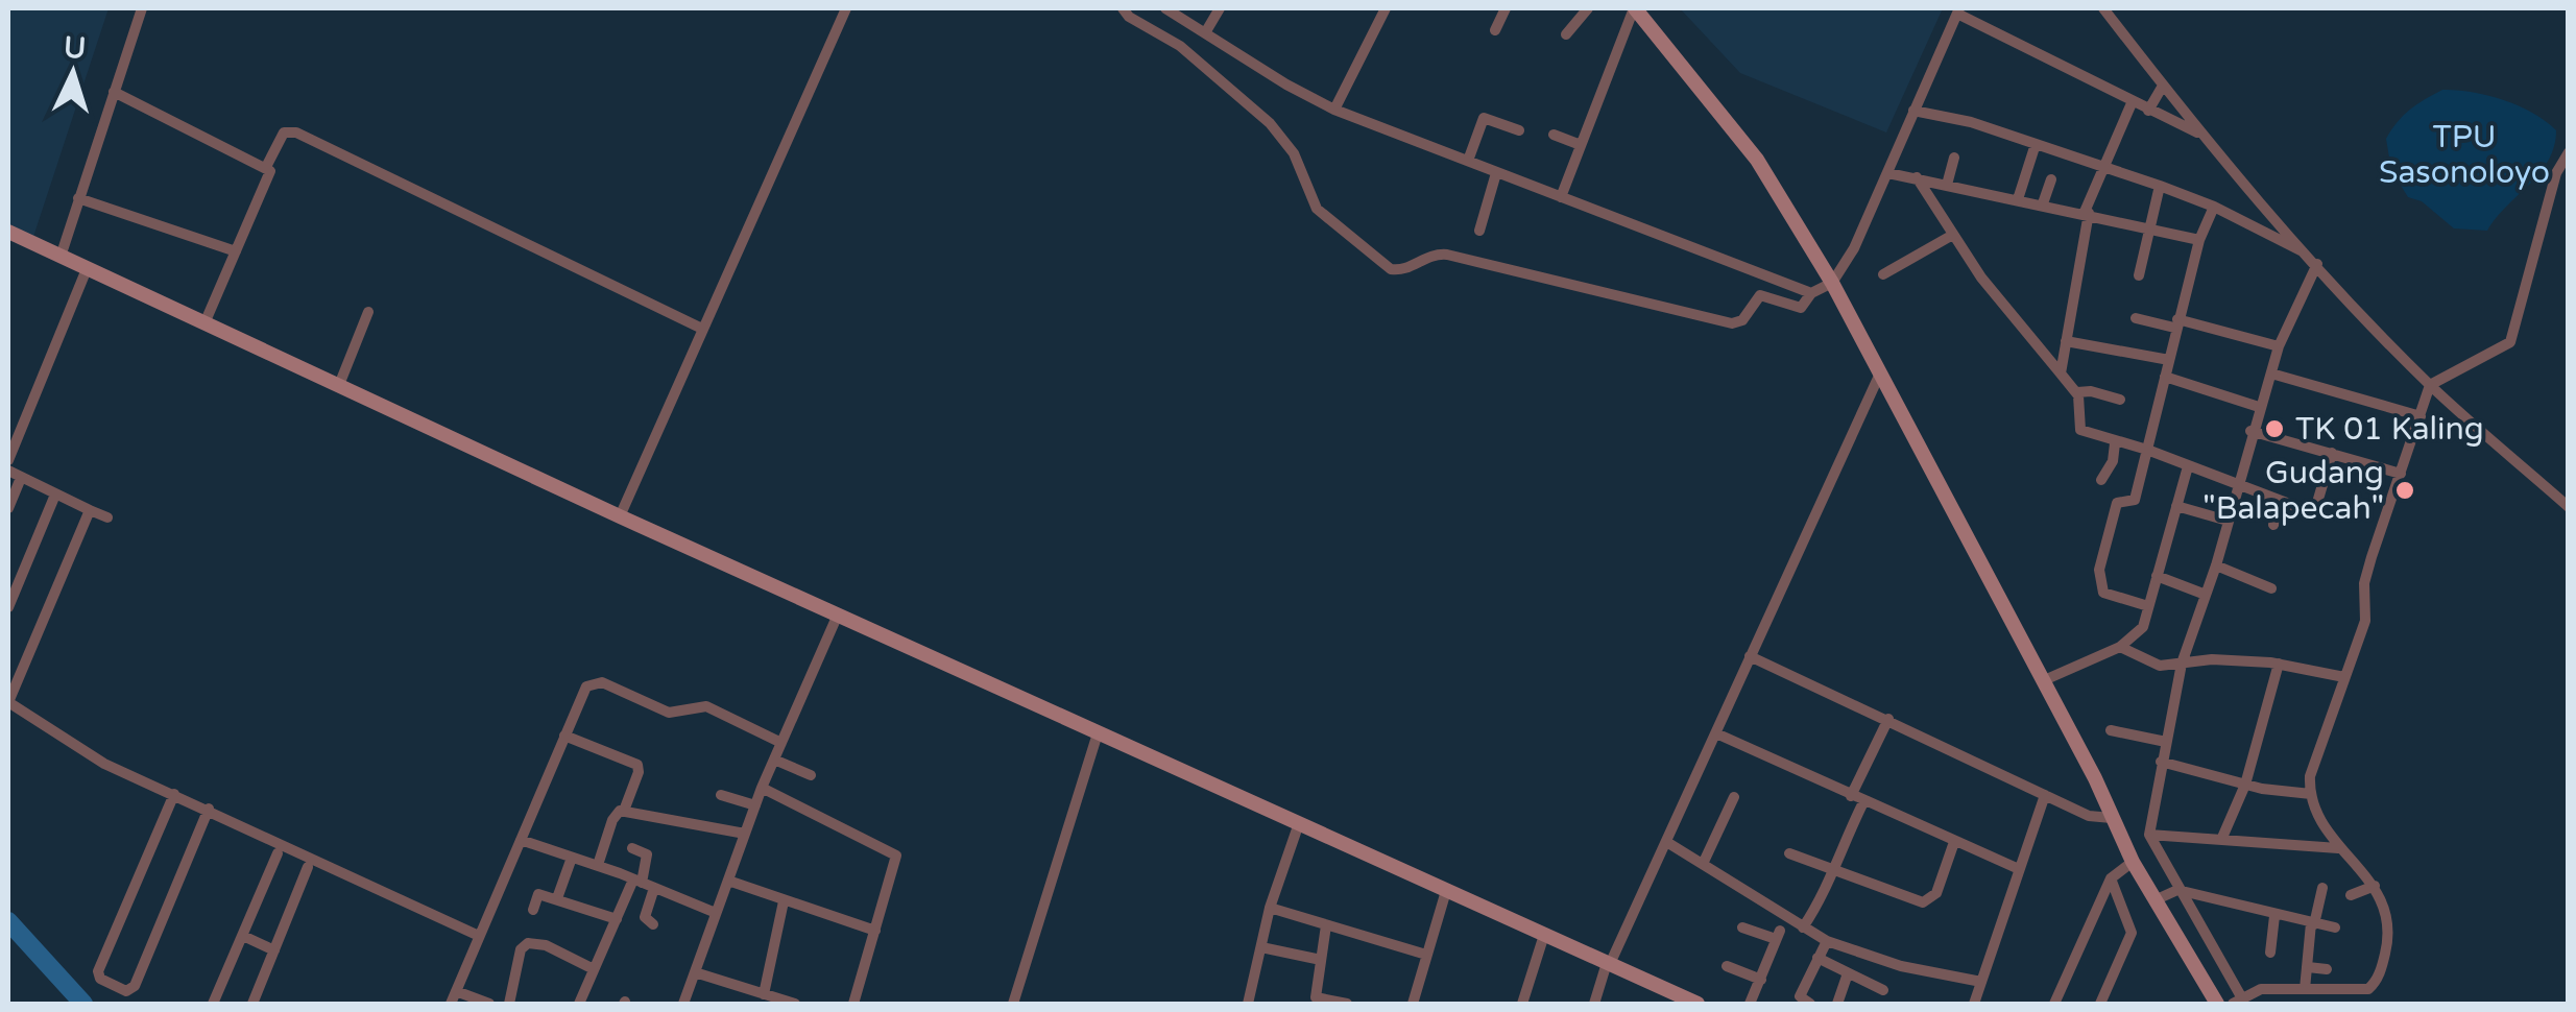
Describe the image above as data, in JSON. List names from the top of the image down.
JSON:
{
  "parks": ["TPU Sasonoloyo"],
  "places": ["TK 01 Kaling", "Gudang \"Balapecah\""],
  "north": "top"
}
